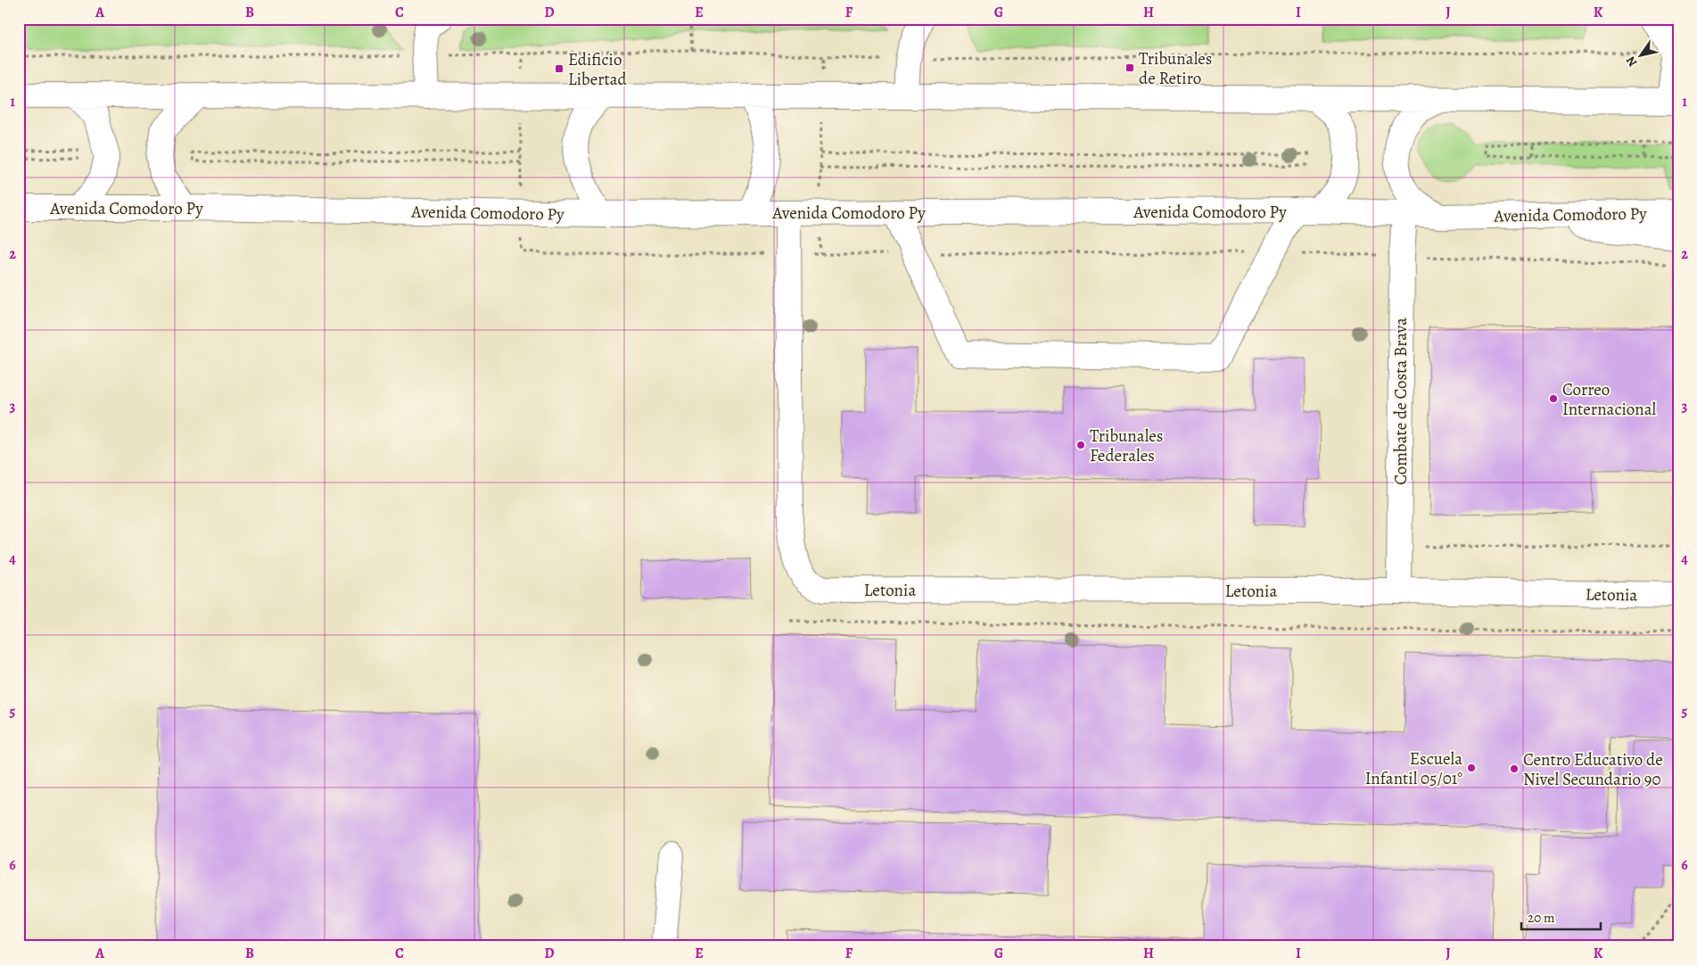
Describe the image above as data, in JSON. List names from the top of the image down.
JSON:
{
  "streets": {
    "main road": ["Avenida Comodoro Py", "Combate de Costa Brava", "Letonia"]
  },
  "crossings": [
    ["Avenida Comodoro Py", "Combate de Costa Brava"],
    ["Combate de Costa Brava", "Letonia"]
  ],
  "places": {
    "transit": ["Tribunales de Retiro", "Edificio Libertad"],
    "other": [
      "Correo Internacional",
      "Tribunales Federales",
      "Escuela Infantil 05/01°",
      "Centro Educativo de Nivel Secundario 90"
    ]
  },
  "scale_bar": "20 m",
  "north": "bottom left",
  "grid": {
    "columns": [
      "A",
      "B",
      "C",
      "D",
      "E",
      "F",
      "G",
      "H",
      "I",
      "J",
      "K"
    ],
    "rows": [
      "1",
      "2",
      "3",
      "4",
      "5",
      "6"
    ]
  }
}
